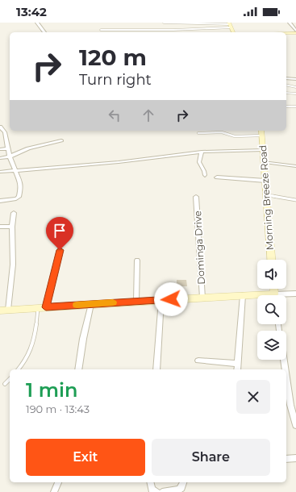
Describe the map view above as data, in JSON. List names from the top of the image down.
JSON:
{
  "streets": {
    "main road": ["Morning Breeze Road"],
    "street": ["Dominga Drive"]
  },
  "page": {
    "status": "13:42",
    "turn": ["120 m", "Turn right"],
    "heading": ["1 min", "190 m · 13:43"],
    "buttons": ["Exit", "Share"]
  }
}
